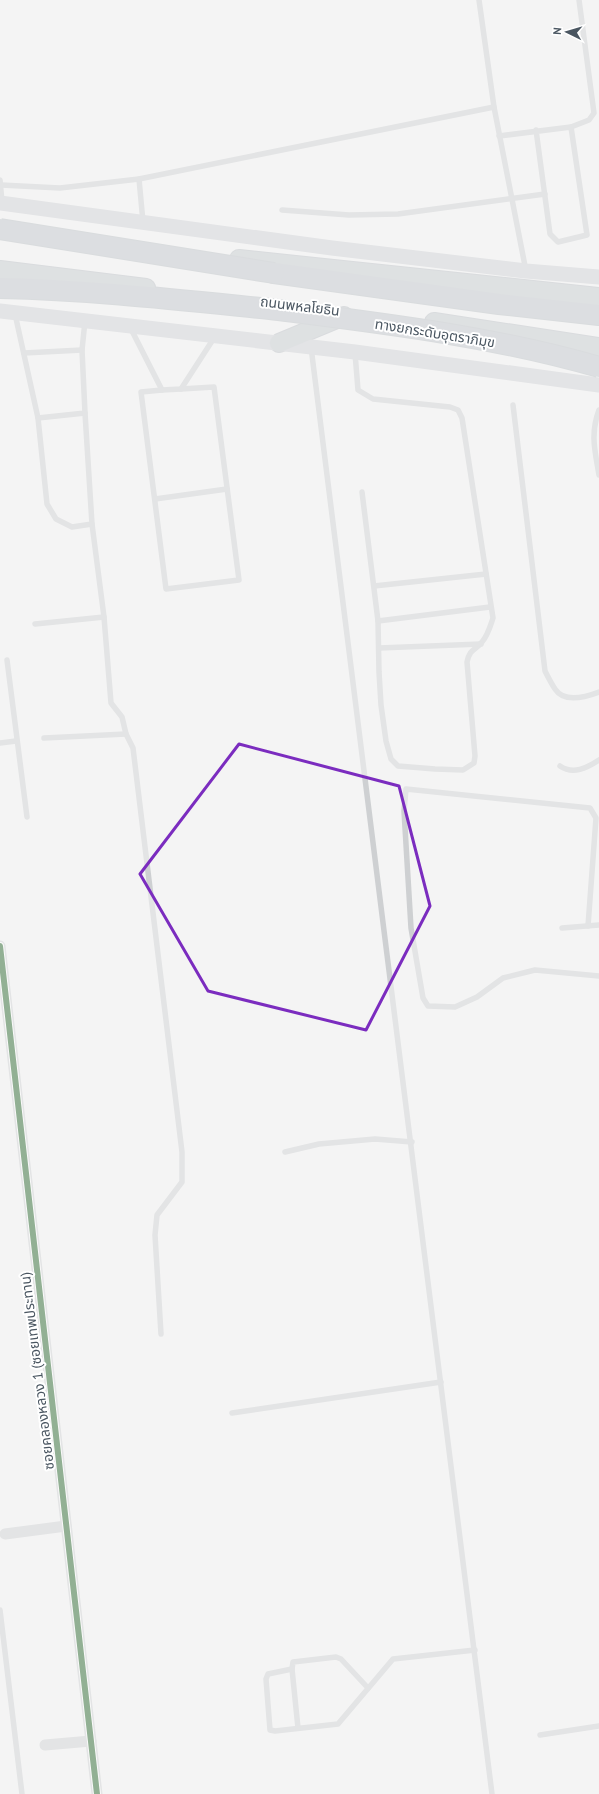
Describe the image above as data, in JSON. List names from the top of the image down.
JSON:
{
  "streets": {
    "highway": ["ถนนพหลโยธิน", "ทางยกระดับอุตราภิมุข"],
    "street": ["ซอยคลองหลวง 1 (ซอยเทพประทาน)"]
  },
  "north": "left"
}
